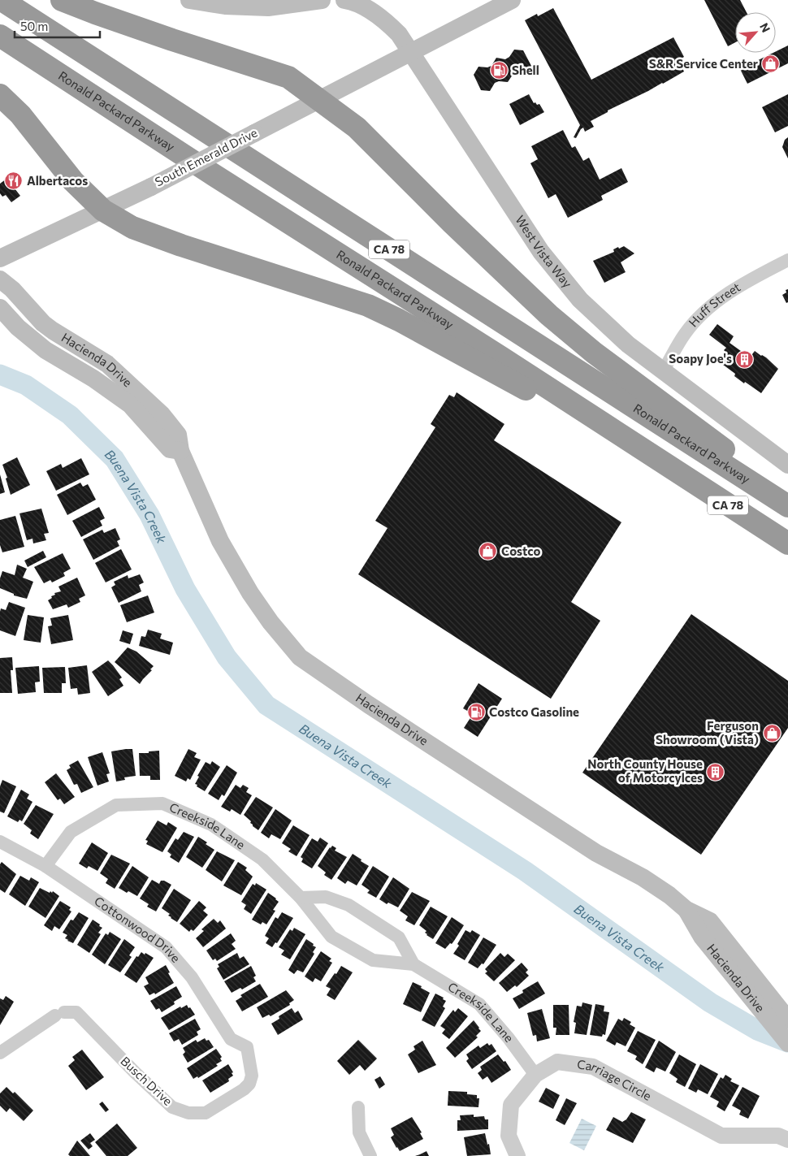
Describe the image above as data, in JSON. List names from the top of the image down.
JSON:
{
  "streets": {
    "highway": ["Ronald Packard Parkway", "CA 78"],
    "main road": ["South Emerald Drive", "West Vista Way", "Hacienda Drive"],
    "street": [
      "Huff Street",
      "Creekside Lane",
      "Cottonwood Drive",
      "Busch Drive",
      "Carriage Circle"
    ]
  },
  "crossings": [
    ["South Emerald Drive", "West Vista Way"],
    ["West Vista Way", "Huff Street"],
    ["Creekside Lane", "Cottonwood Drive"],
    ["Creekside Lane", "Carriage Circle"],
    ["Cottonwood Drive", "Busch Drive"]
  ],
  "water": ["Buena Vista Creek"],
  "places": {
    "shop": ["S&R Service Center", "Costco", "Ferguson Showroom (Vista)"],
    "fuel station": ["Shell", "Costco Gasoline"],
    "restaurant": ["Albertacos"],
    "building": ["Soapy Joe's", "North County House of Motorcylces"]
  },
  "scale_bar": "50 m",
  "north": "top right"
}
